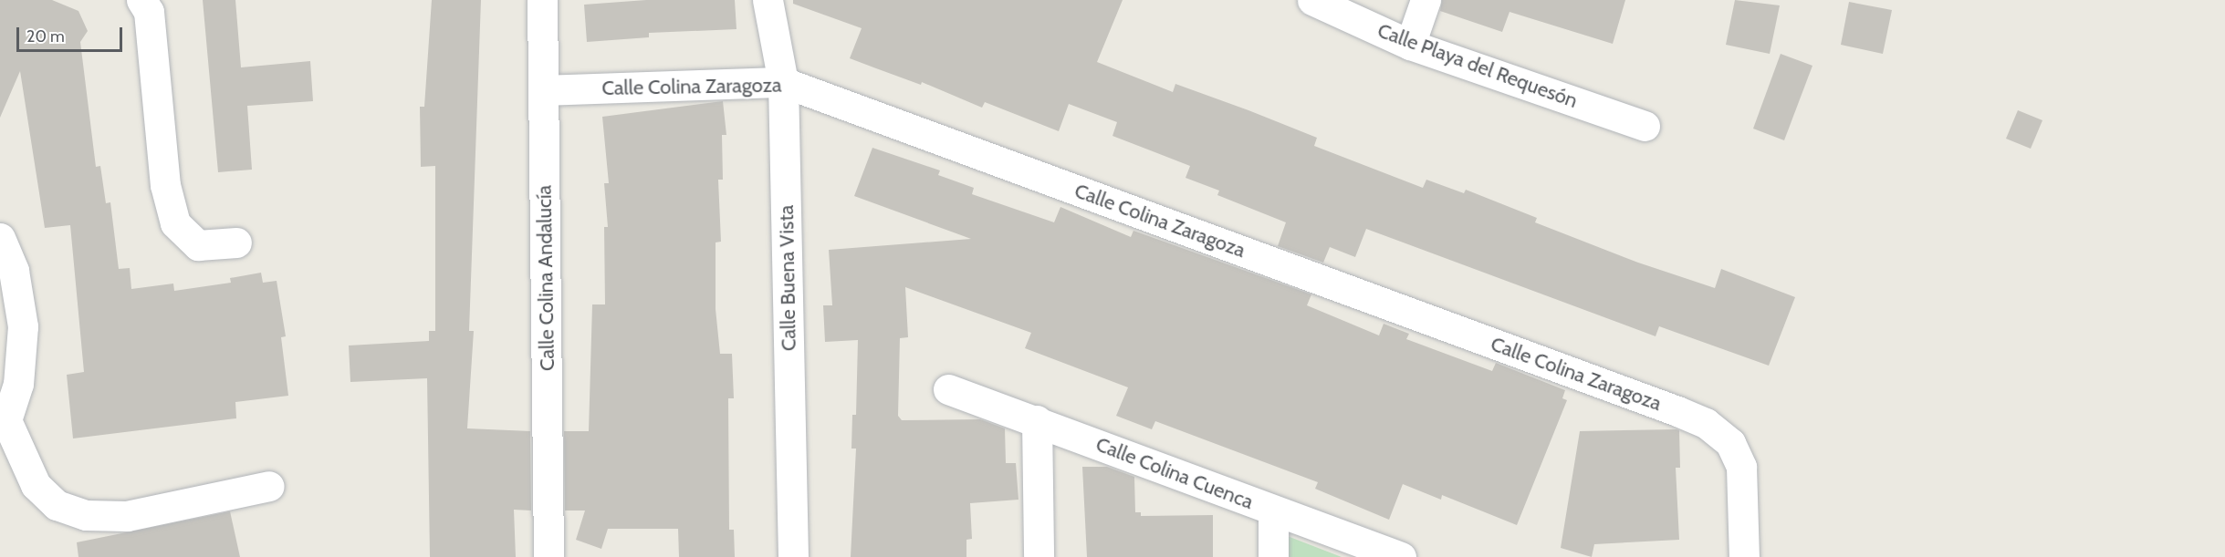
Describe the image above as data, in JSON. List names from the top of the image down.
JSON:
{
  "streets": {
    "street": [
      "Calle Playa del Requesón",
      "Calle Colina Zaragoza",
      "Calle Colina Andalucía",
      "Calle Buena Vista",
      "Calle Colina Cuenca"
    ]
  },
  "crossings": [
    ["Calle Colina Zaragoza", "Calle Colina Andalucía"],
    ["Calle Colina Zaragoza", "Calle Buena Vista"]
  ],
  "scale_bar": "20 m"
}
